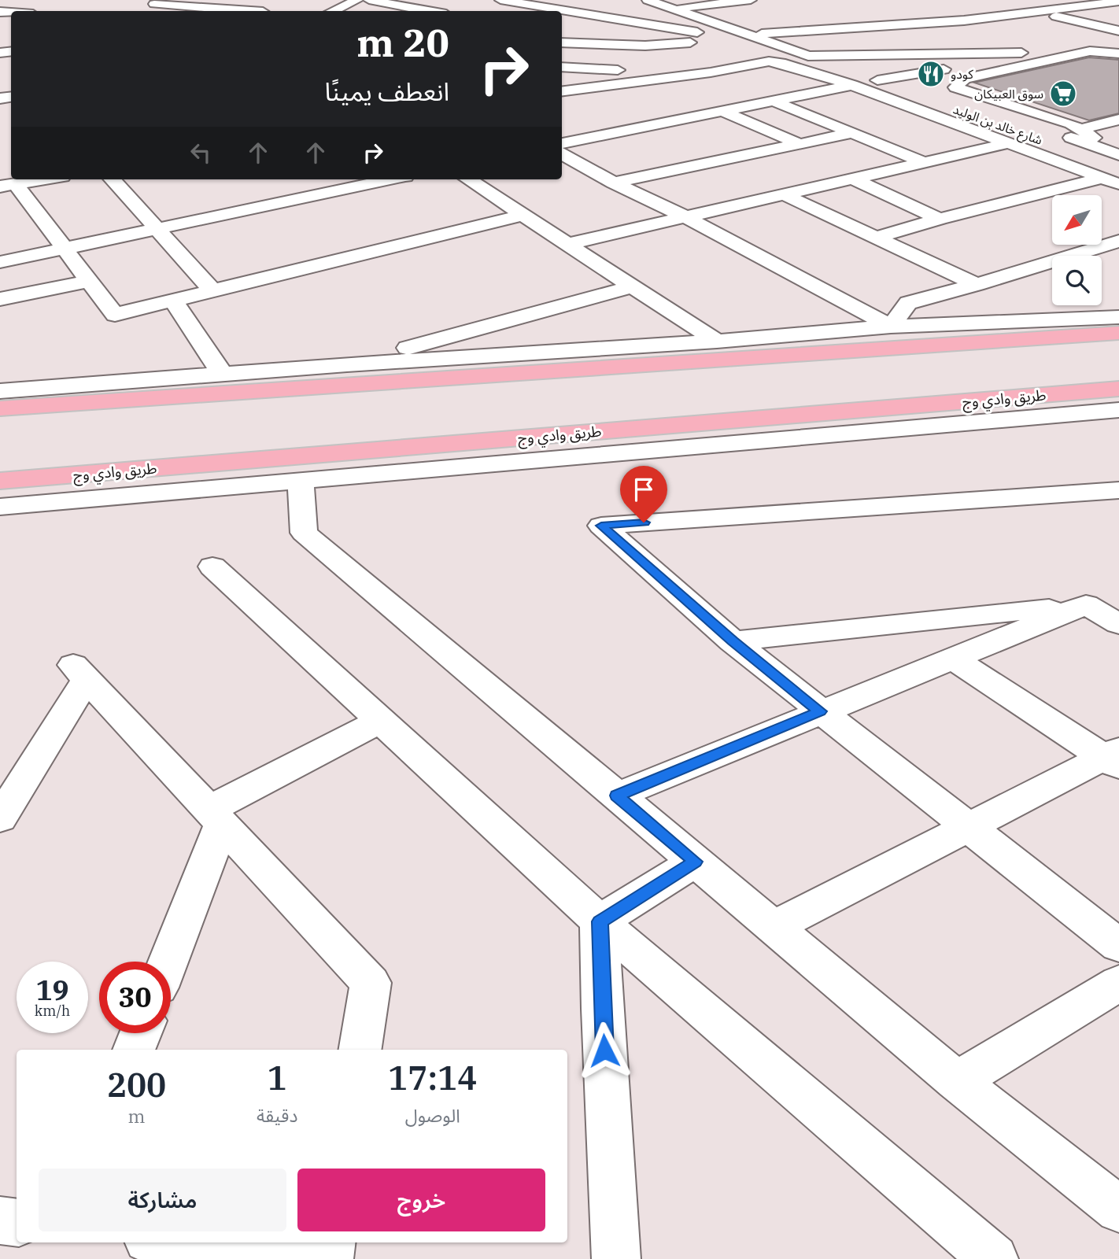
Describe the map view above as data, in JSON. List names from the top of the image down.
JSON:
{
  "streets": {
    "main road": ["طريق وادي وج"],
    "street": ["شارع خالد بن الوليد"]
  },
  "places": {
    "restaurant": ["كودو"],
    "supermarket": ["سوق العبيكان"]
  },
  "north": "bottom left",
  "page": {
    "turn": ["20 m", "انعطف يمينًا"],
    "speed": "19 km/h",
    "limit": "30",
    "eta": [
      "17:14",
      "الوصول",
      "1",
      "دقيقة",
      "200",
      "m"
    ],
    "buttons": ["خروج", "مشاركة"]
  }
}
